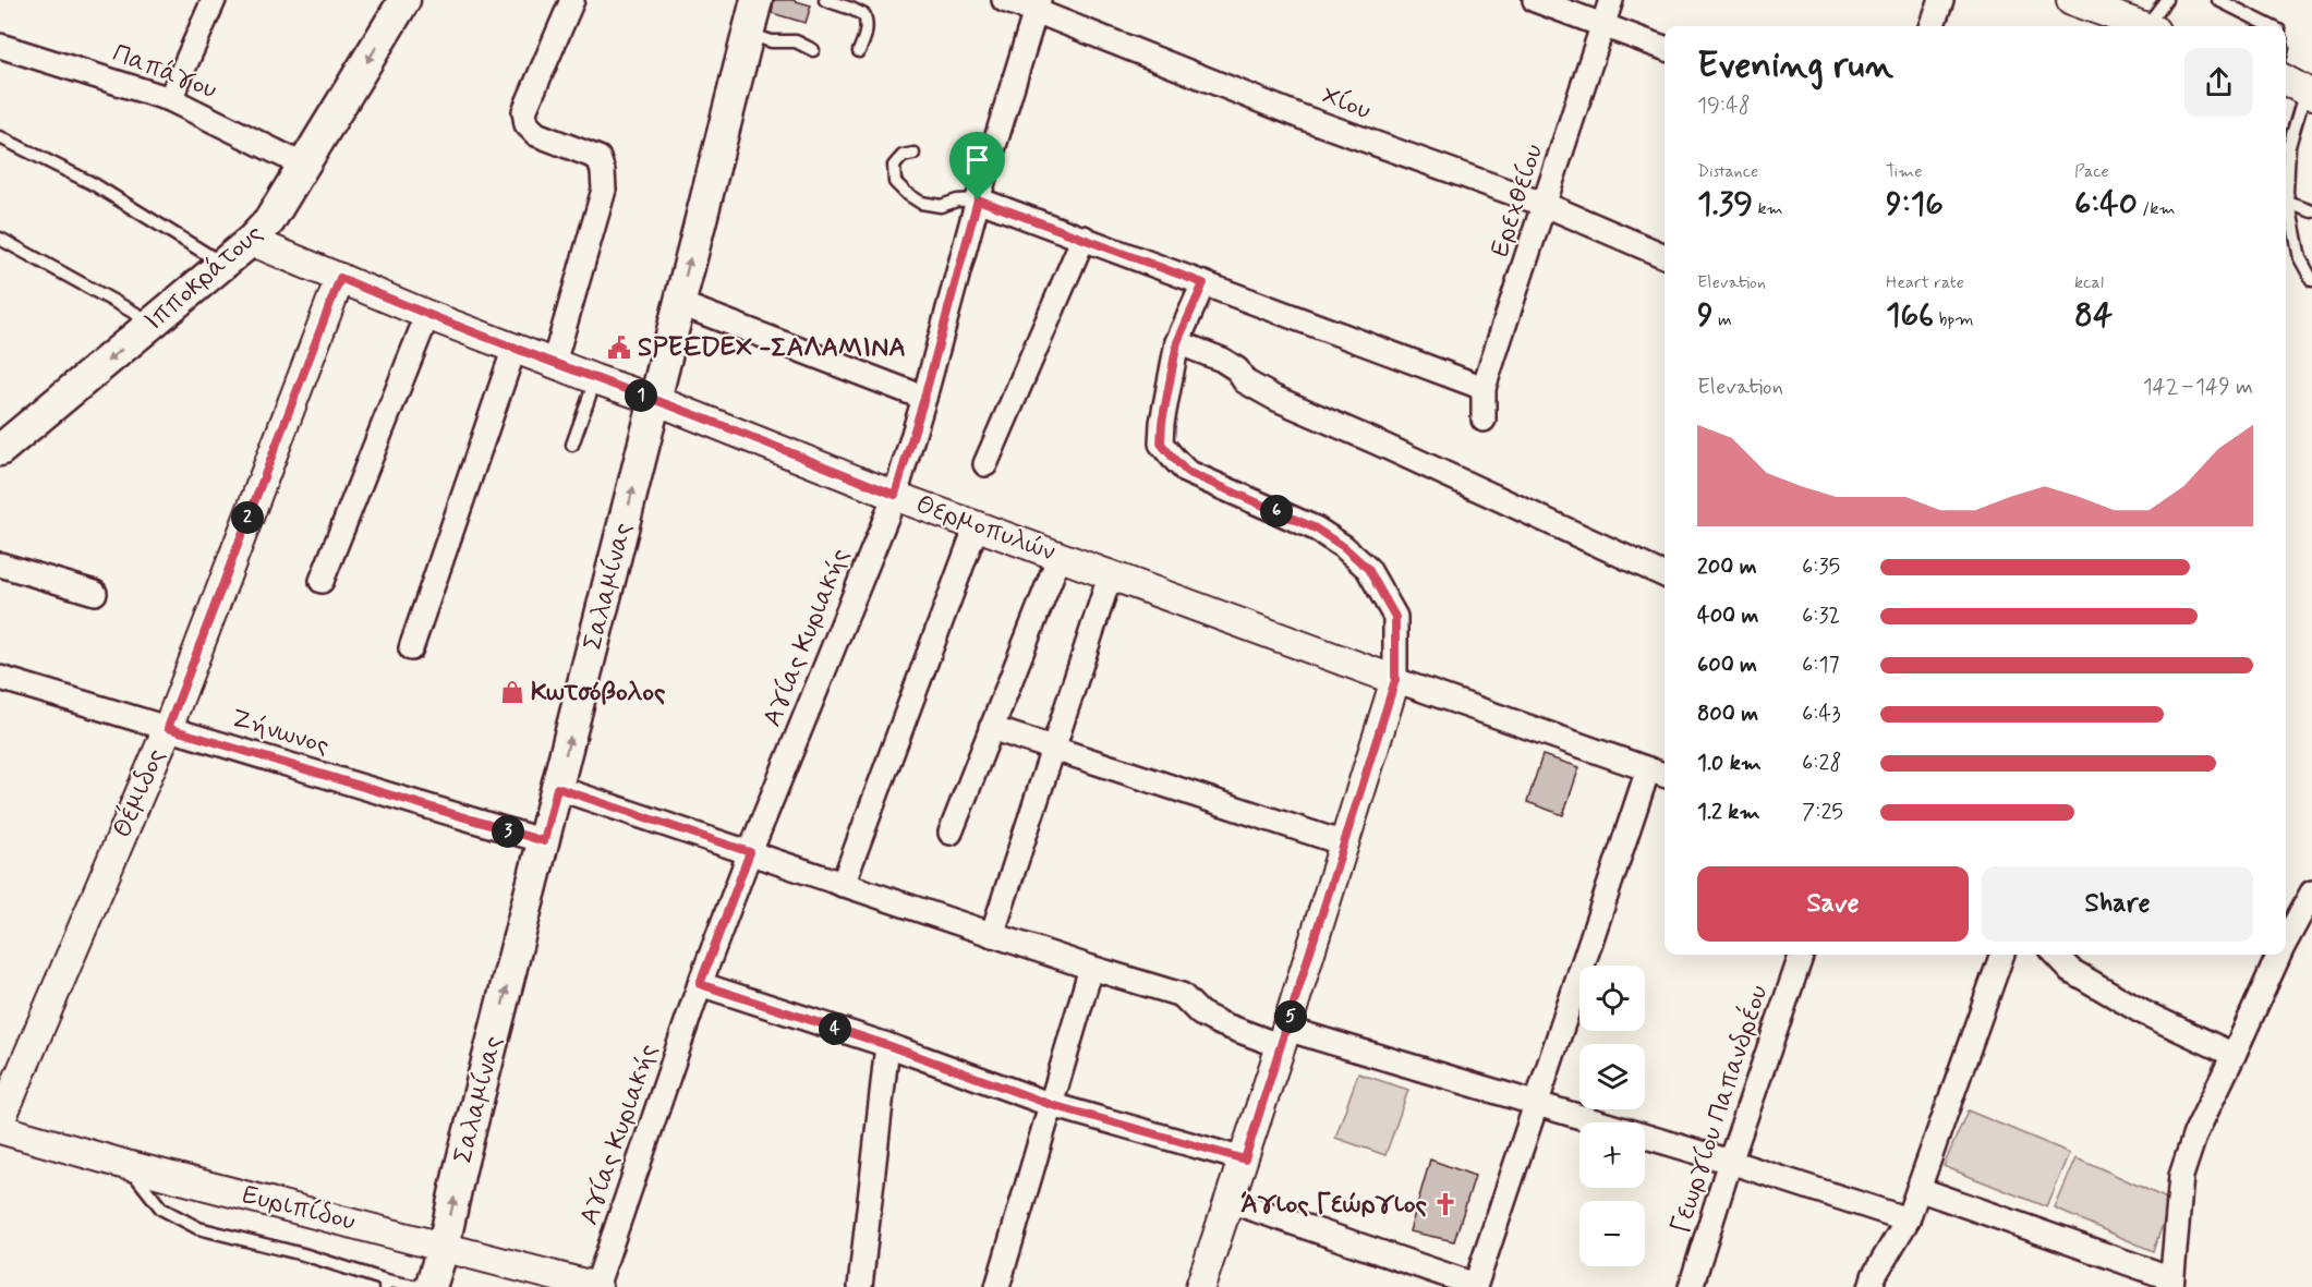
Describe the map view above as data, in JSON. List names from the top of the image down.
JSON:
{
  "streets": {
    "main road": ["Ιπποκράτους", "Σαλαμίνας"],
    "street": [
      "Παπάγου",
      "Χίου",
      "Ερεχθείου",
      "Θερμοπυλών",
      "Αγίας Κυριακής",
      "Ζήνωνος",
      "Θέμιδος",
      "Γεωργίου Παπανδρέου",
      "Ευριπίδου"
    ]
  },
  "crossings": [
    ["Παπάγου", "Ιπποκράτους"],
    ["Χίου", "Ερεχθείου"],
    ["Χίου", "Αγίας Κυριακής"],
    ["Ιπποκράτους", "Θερμοπυλών"],
    ["Θερμοπυλών", "Σαλαμίνας"],
    ["Θερμοπυλών", "Αγίας Κυριακής"],
    ["Θερμοπυλών", "Θέμιδος"],
    ["Σαλαμίνας", "Ζήνωνος"],
    ["Σαλαμίνας", "Ευριπίδου"],
    ["Αγίας Κυριακής", "Ευριπίδου"],
    ["Ζήνωνος", "Θέμιδος"]
  ],
  "one_way": ["Ιπποκράτους", "Σαλαμίνας"],
  "places": {
    "public building": ["SPEEDEX -ΣΑΛΑΜΙΝΑ"],
    "shop": ["Κωτσόβολος"],
    "church": ["Άγιος Γεώργιος"]
  },
  "page": {
    "heading": ["Evening run", "19:48"],
    "stats": [
      ["Distance", "1.39 km"],
      ["Time", "9:16"],
      ["Pace", "6:40 /km"],
      ["Elevation", "9 m"],
      ["Heart rate", "166 bpm"],
      ["kcal", "84"]
    ],
    "chart": ["Elevation", "142–149 m"],
    "pins": [
      "1",
      "6",
      "2",
      "3",
      "5",
      "4"
    ],
    "list": [
      {
        "name": "200 m",
        "note": "6:35"
      },
      {
        "name": "400 m",
        "note": "6:32"
      },
      {
        "name": "600 m",
        "note": "6:17"
      },
      {
        "name": "800 m",
        "note": "6:43"
      },
      {
        "name": "1.0 km",
        "note": "6:28"
      },
      {
        "name": "1.2 km",
        "note": "7:25"
      }
    ],
    "buttons": ["Save", "Share"],
    "map_buttons": ["+", "−"]
  }
}
